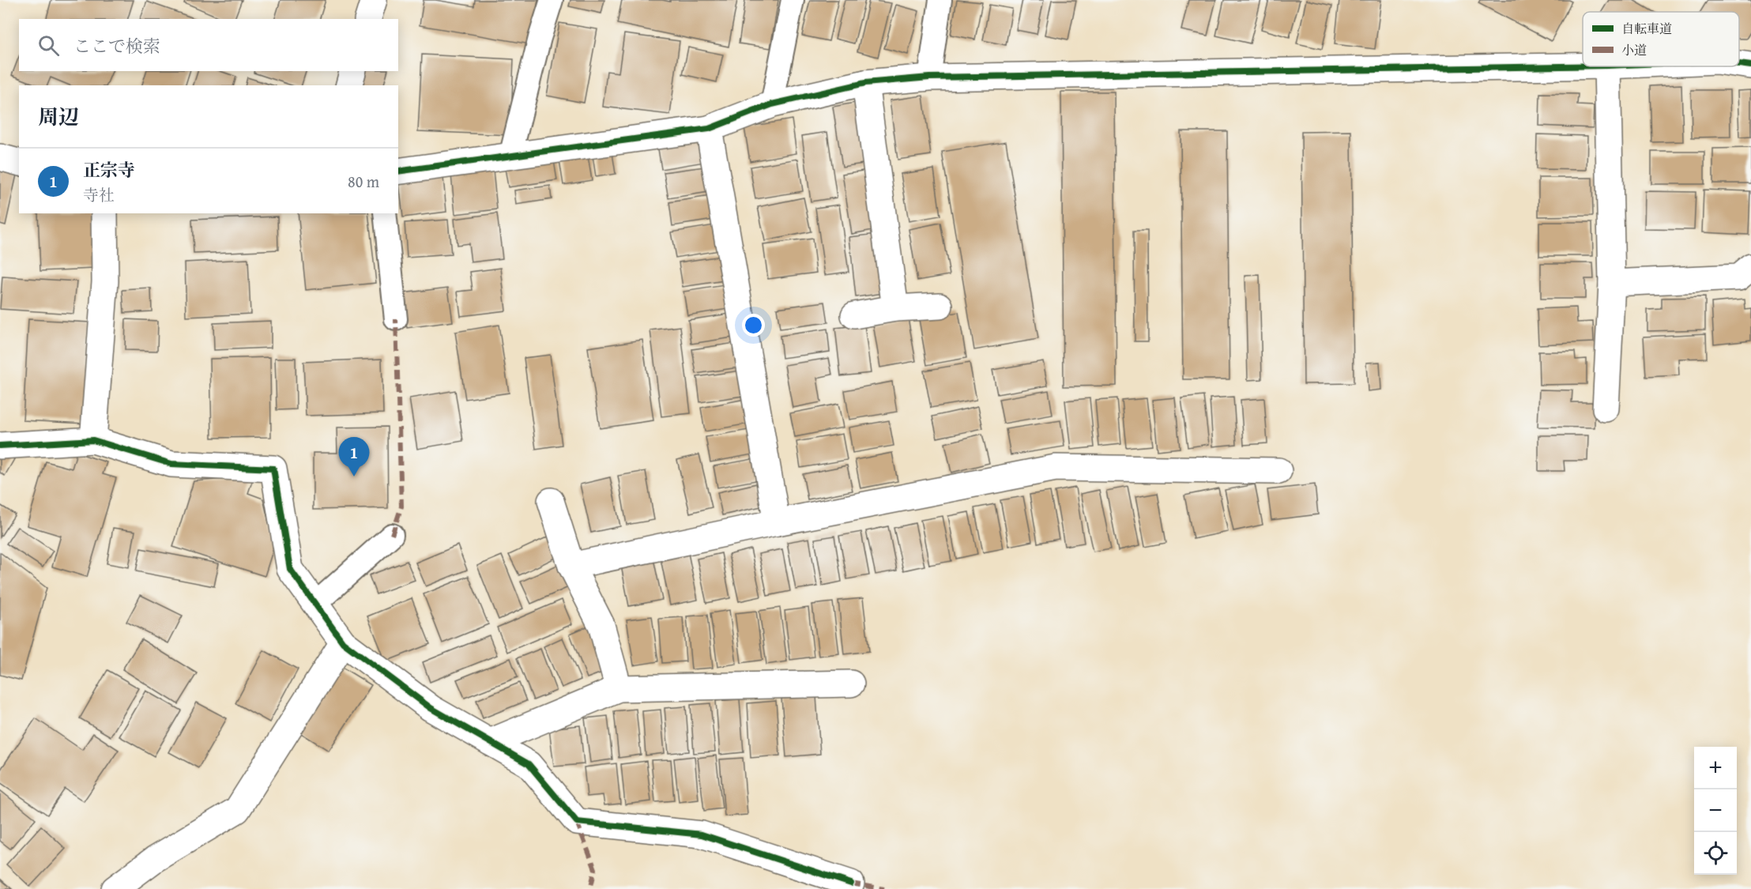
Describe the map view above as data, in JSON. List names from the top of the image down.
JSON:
{
  "legend": ["自転車道", "小道"],
  "page": {
    "search": "ここで検索",
    "heading": "周辺",
    "list": [
      {
        "mark": "1",
        "name": "正宗寺",
        "note": "寺社",
        "value": "80 m"
      }
    ],
    "pins": "1",
    "map_buttons": ["+", "−"]
  }
}
